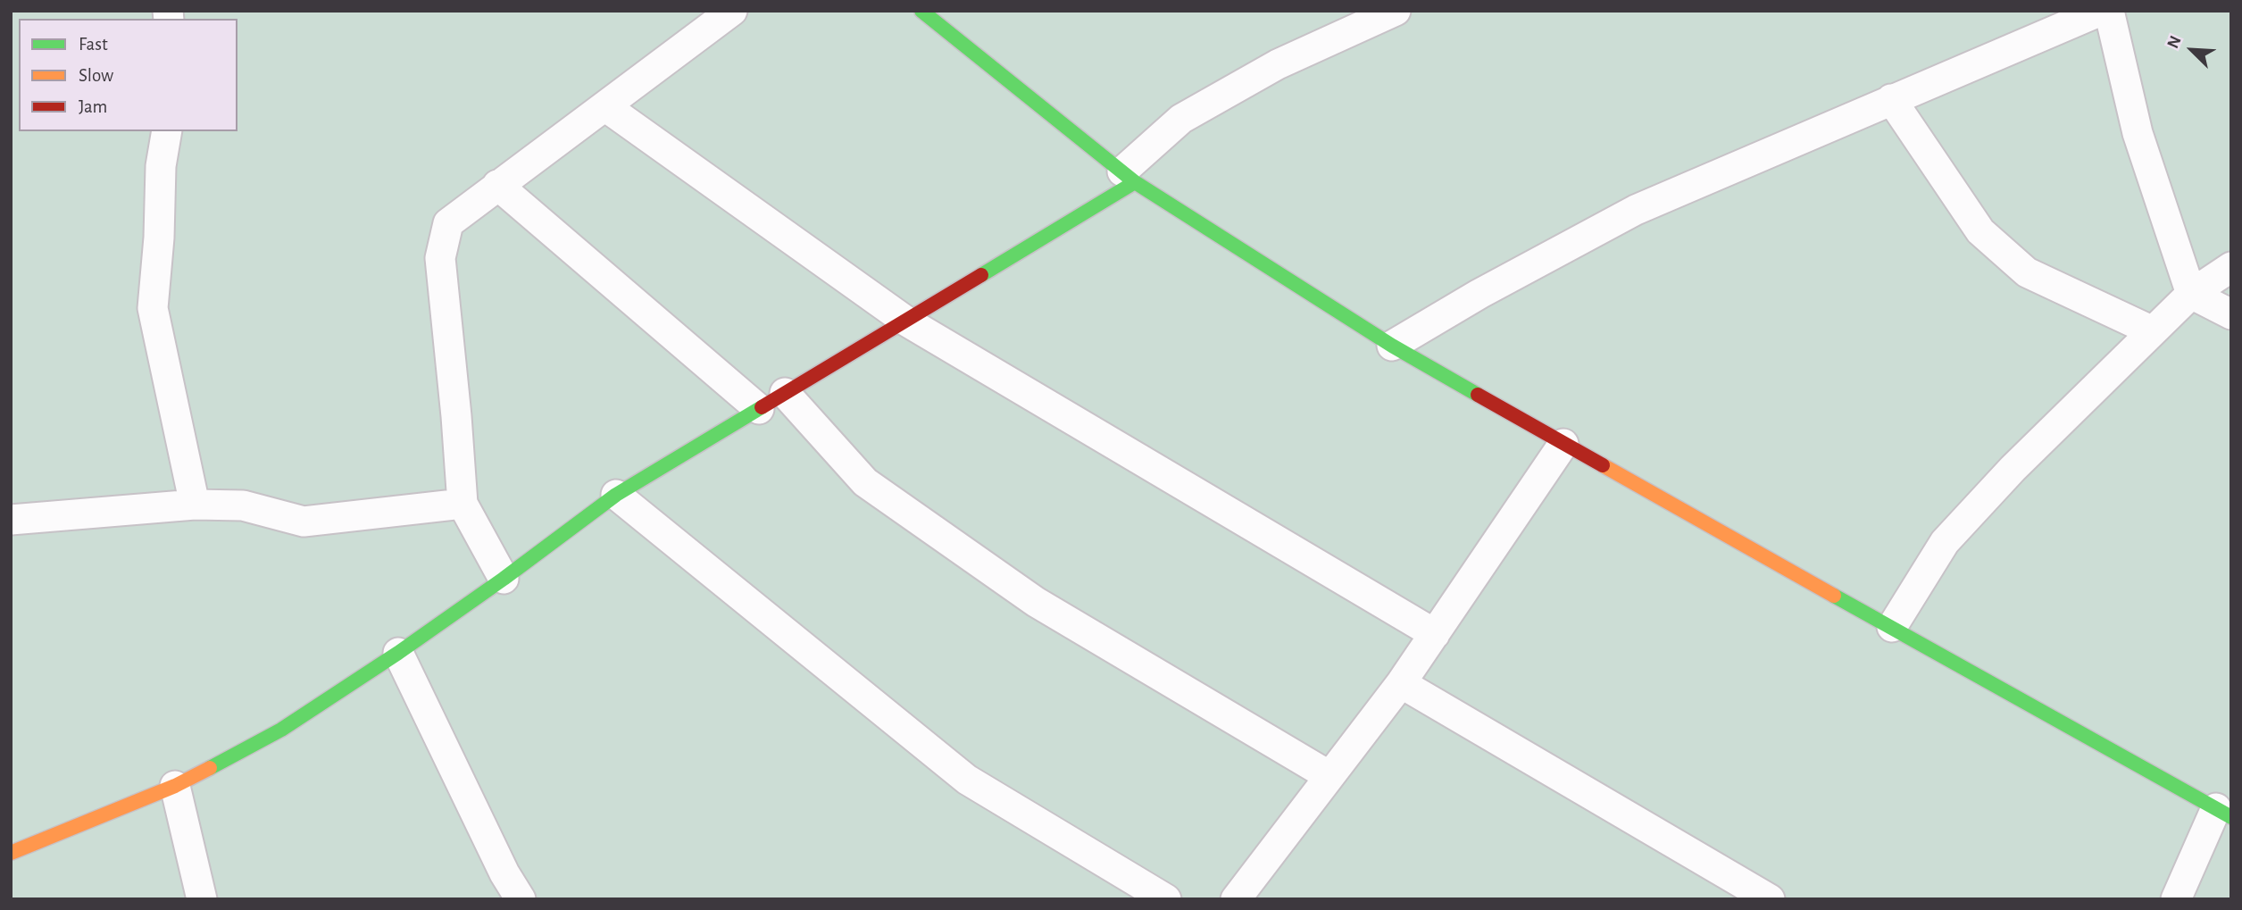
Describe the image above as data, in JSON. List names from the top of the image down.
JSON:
{
  "legend": ["Fast", "Slow", "Jam"],
  "north": "top left"
}
